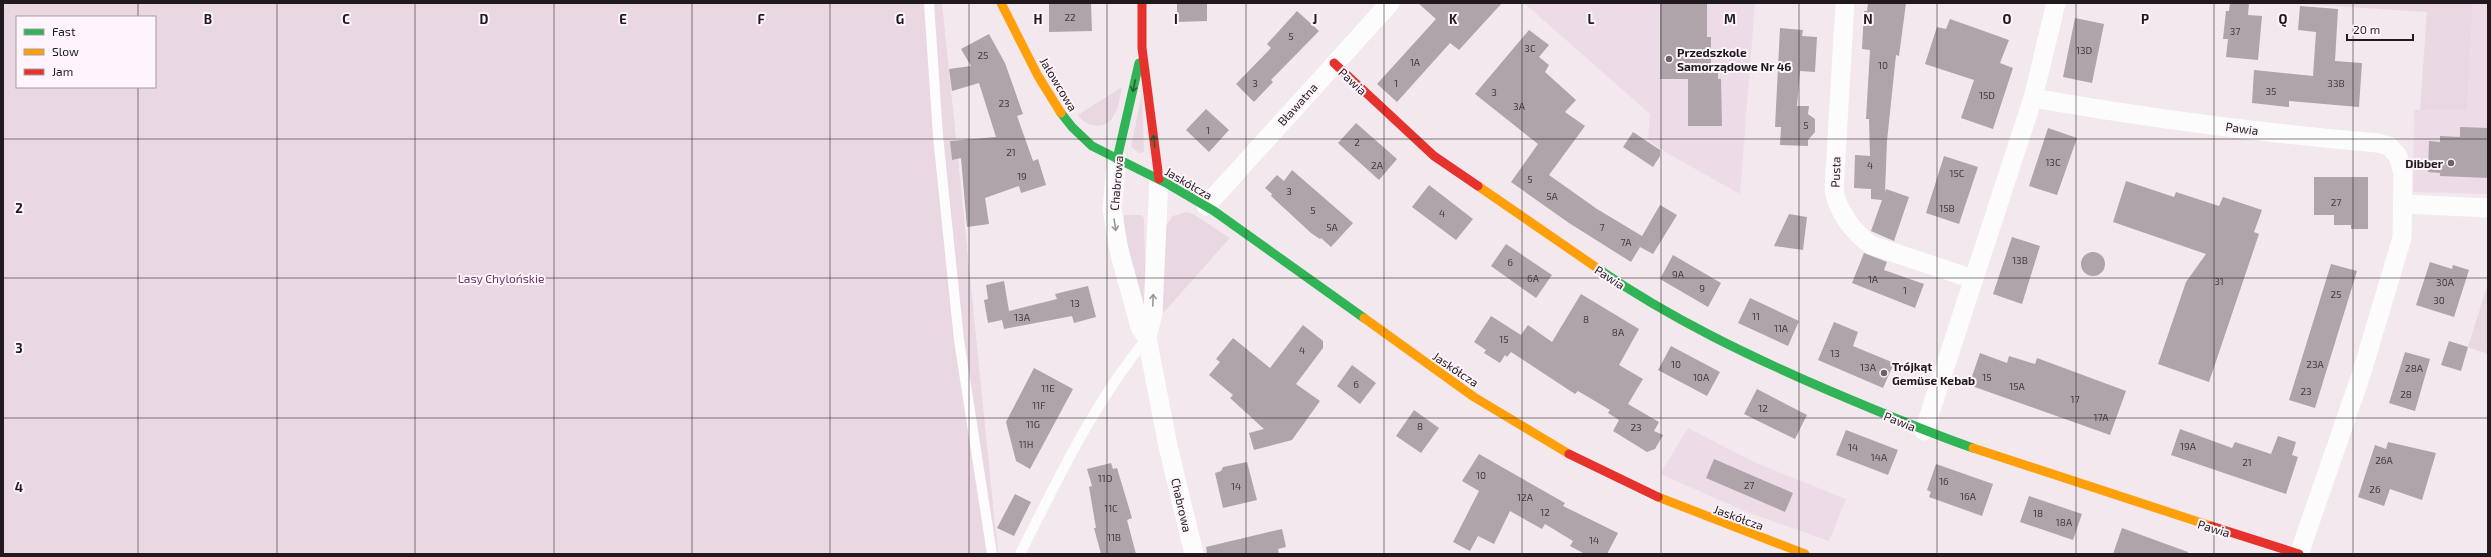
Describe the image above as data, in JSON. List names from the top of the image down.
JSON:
{
  "streets": {
    "street": [
      "Pawia",
      "Jałowcowa",
      "Bławatna",
      "Pusta",
      "Chabrowa",
      "Jaskółcza"
    ]
  },
  "crossings": [
    ["Pawia", "Bławatna"],
    ["Pawia", "Pusta"],
    ["Jałowcowa", "Chabrowa"],
    ["Jałowcowa", "Jaskółcza"],
    ["Bławatna", "Jaskółcza"],
    ["Chabrowa", "Jaskółcza"]
  ],
  "parks": ["Lasy Chylońskie"],
  "places": ["Przedszkole Samorządowe Nr 46", "Dibber", "Trójkąt Gemüse Kebab"],
  "house_numbers": [
    "22",
    "37",
    "5",
    "3C",
    "13D",
    "25",
    "1A",
    "10",
    "3",
    "1",
    "33B",
    "35",
    "3",
    "15D",
    "23",
    "3A",
    "5",
    "1",
    "2",
    "21",
    "13C",
    "2A",
    "4",
    "15C",
    "19",
    "5",
    "3",
    "5A",
    "27",
    "15B",
    "5",
    "4",
    "5A",
    "7",
    "7A",
    "13B",
    "6",
    "9A",
    "6A",
    "1A",
    "31",
    "30A",
    "9",
    "1",
    "25",
    "30",
    "13",
    "11",
    "13A",
    "8",
    "11A",
    "8A",
    "15",
    "4",
    "13",
    "10",
    "23A",
    "13A",
    "28A",
    "10A",
    "15",
    "6",
    "15A",
    "11E",
    "23",
    "28",
    "17",
    "11F",
    "12",
    "17A",
    "11G",
    "8",
    "23",
    "11H",
    "19A",
    "14",
    "14A",
    "26A",
    "21",
    "10",
    "11D",
    "16",
    "27",
    "14",
    "26",
    "16A",
    "12A",
    "11C",
    "12",
    "18",
    "18A",
    "11B",
    "14"
  ],
  "legend": ["Fast", "Slow", "Jam"],
  "scale_bar": "20 m",
  "grid": {
    "columns": [
      "B",
      "C",
      "D",
      "E",
      "F",
      "G",
      "H",
      "I",
      "J",
      "K",
      "L",
      "M",
      "N",
      "O",
      "P",
      "Q"
    ],
    "rows": ["2", "3", "4"]
  }
}
